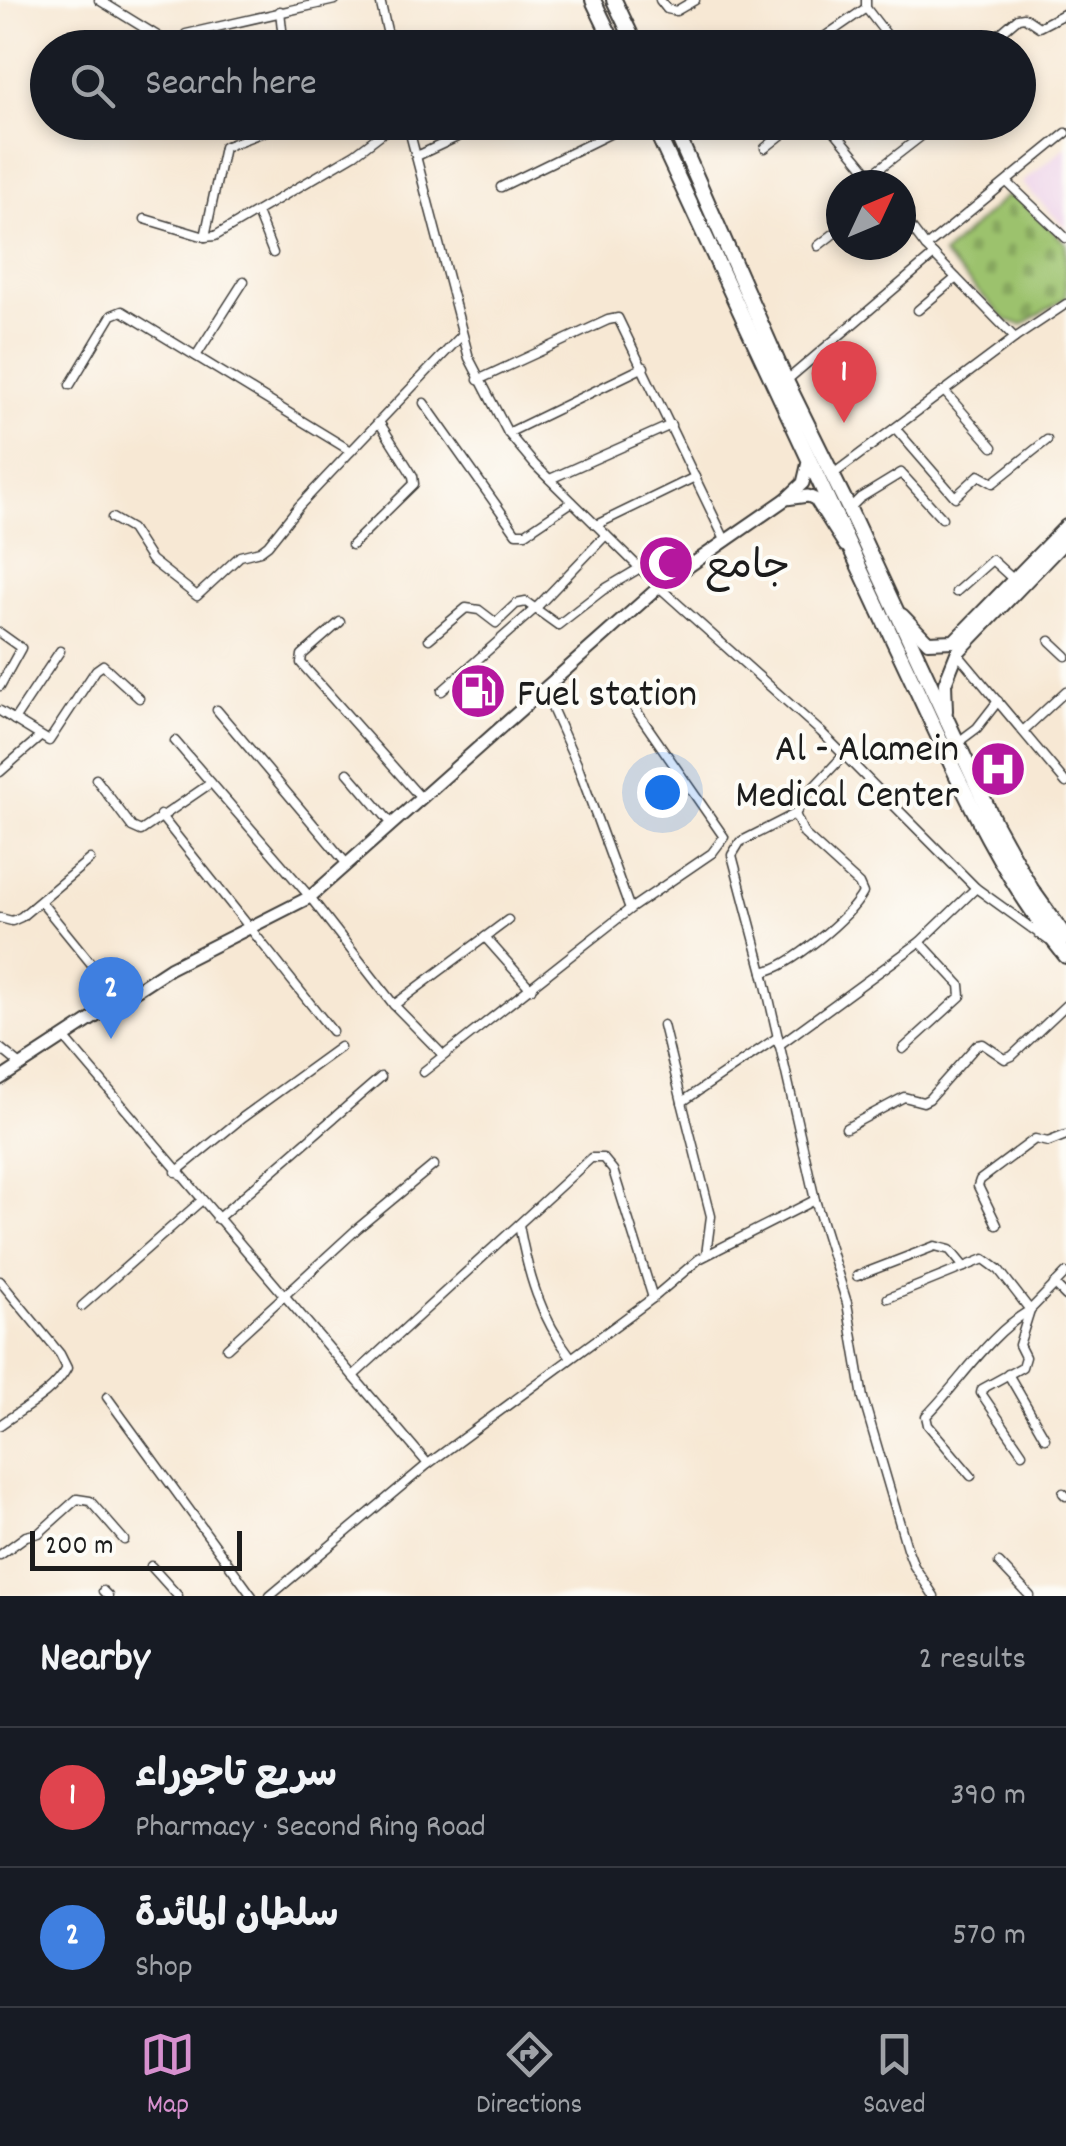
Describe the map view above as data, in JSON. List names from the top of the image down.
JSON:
{
  "places": {
    "mosque": ["جامع"],
    "fuel station": ["Fuel station"],
    "hospital": ["Al - Alamein Medical Center"]
  },
  "scale_bar": "200 m",
  "north": "top right",
  "page": {
    "search": "Search here",
    "pins": ["1", "2"],
    "scale": "200 m",
    "heading": ["Nearby", "2 results"],
    "list": [
      {
        "mark": "1",
        "name": "سريع تاجوراء",
        "note": "Pharmacy · Second Ring Road",
        "value": "390 m"
      },
      {
        "mark": "2",
        "name": "سلطان المائدة",
        "note": "Shop",
        "value": "570 m"
      }
    ],
    "nav": ["Map", "Directions", "Saved"]
  }
}
